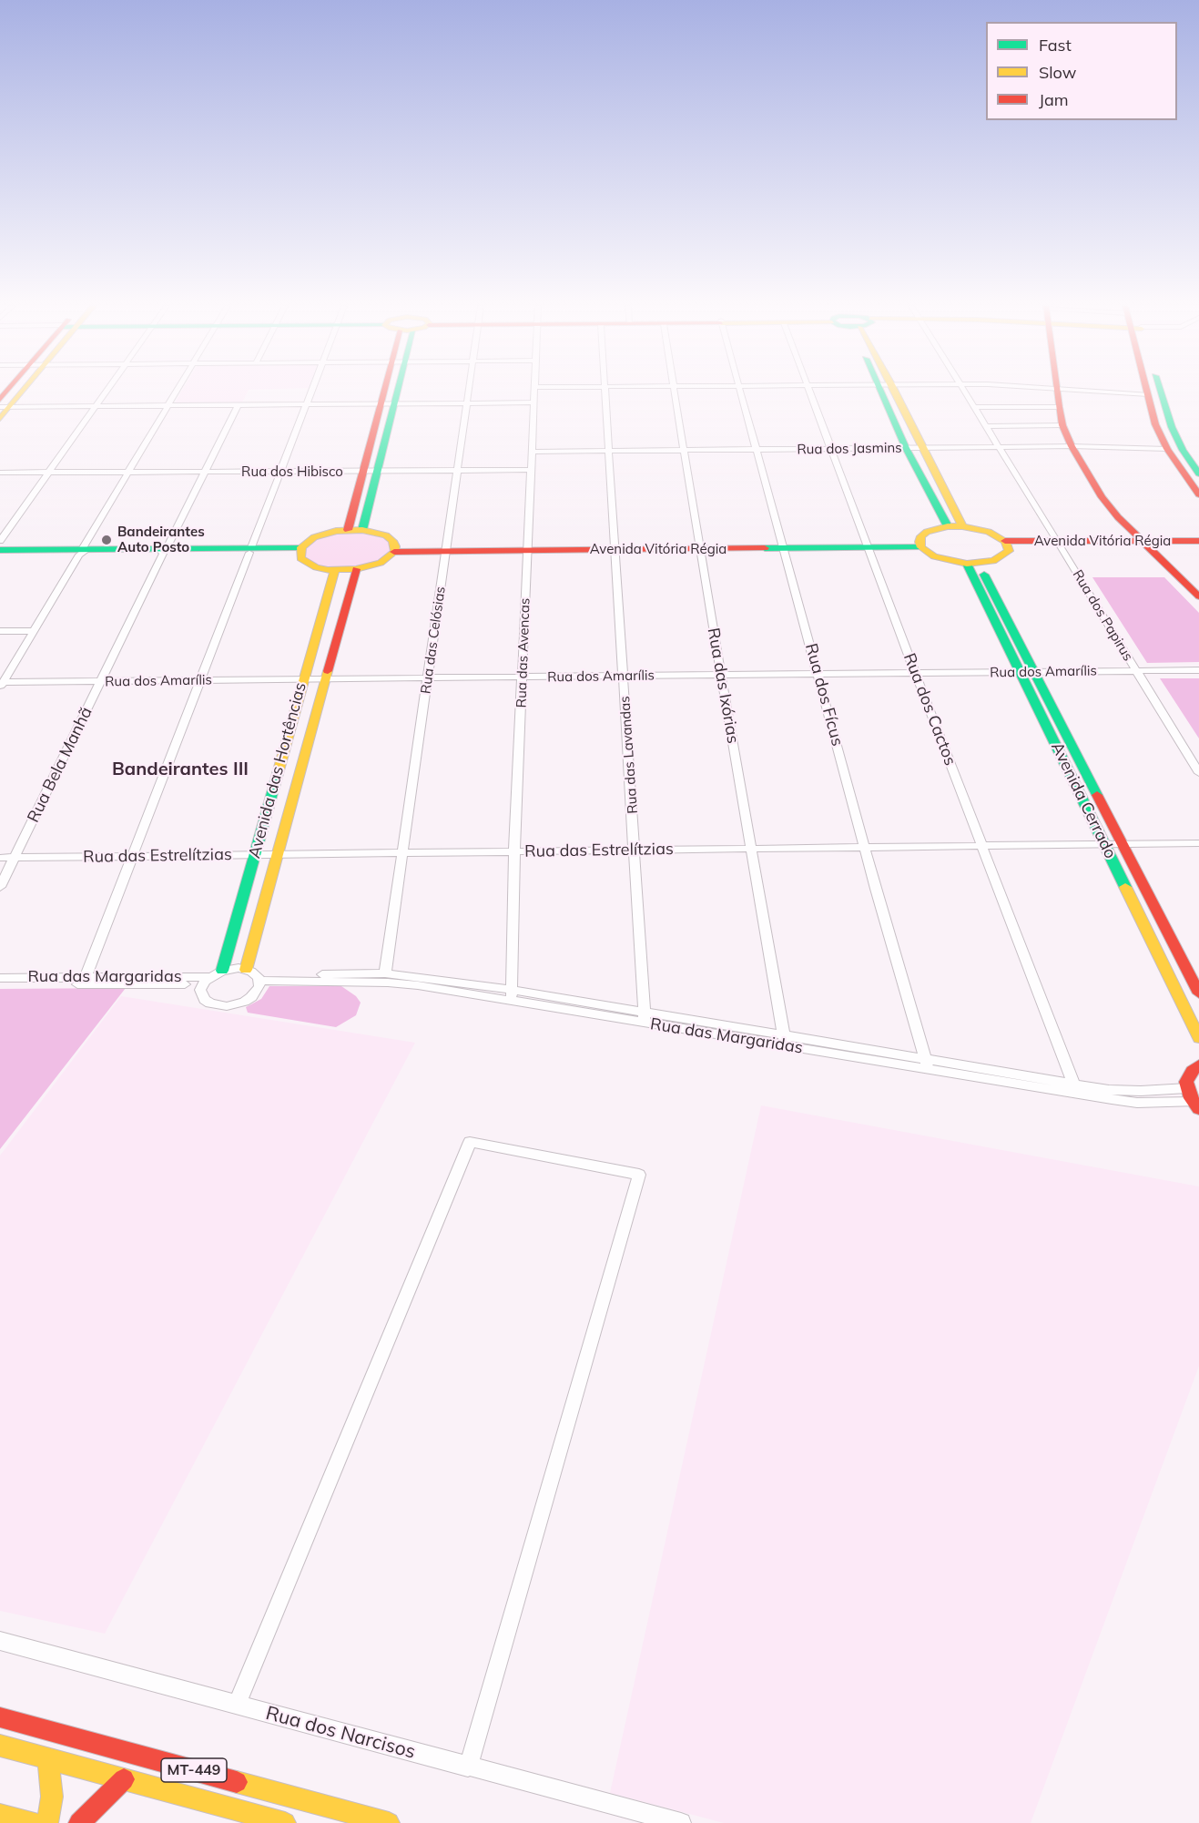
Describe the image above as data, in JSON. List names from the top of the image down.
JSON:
{
  "streets": {
    "street": [
      "Rua dos Jasmins",
      "Rua dos Hibisco",
      "Avenida Vitória Régia",
      "Rua dos Papirus",
      "Rua das Celósias",
      "Rua das Avencas",
      "Rua dos Amarílis",
      "Rua das Ixórias",
      "Rua dos Fícus",
      "Rua dos Cactos",
      "Rua das Lavandas",
      "Rua Bela Manhã",
      "Avenida das Hortências",
      "Avenida Cerrado",
      "Rua das Estrelítzias",
      "Rua das Margaridas",
      "Rua dos Narcisos",
      "MT-449"
    ]
  },
  "crossings": [
    ["Rua dos Jasmins", "Rua dos Papirus"],
    ["Rua dos Jasmins", "Rua das Avencas"],
    ["Rua dos Jasmins", "Rua das Ixórias"],
    ["Rua dos Jasmins", "Rua dos Fícus"],
    ["Rua dos Jasmins", "Rua dos Cactos"],
    ["Rua dos Jasmins", "Rua das Lavandas"],
    ["Rua dos Hibisco", "Rua das Celósias"],
    ["Rua dos Hibisco", "Rua das Avencas"],
    ["Rua dos Hibisco", "Rua Bela Manhã"],
    ["Avenida Vitória Régia", "Rua dos Papirus"],
    ["Avenida Vitória Régia", "Rua das Celósias"],
    ["Avenida Vitória Régia", "Rua das Avencas"],
    ["Avenida Vitória Régia", "Rua das Ixórias"],
    ["Avenida Vitória Régia", "Rua dos Fícus"],
    ["Avenida Vitória Régia", "Rua dos Cactos"],
    ["Avenida Vitória Régia", "Rua das Lavandas"],
    ["Rua dos Papirus", "Rua dos Amarílis"],
    ["Rua das Celósias", "Rua dos Amarílis"],
    ["Rua das Celósias", "Rua das Estrelítzias"],
    ["Rua das Celósias", "Rua das Margaridas"],
    ["Rua das Avencas", "Rua dos Amarílis"],
    ["Rua das Avencas", "Rua das Estrelítzias"],
    ["Rua das Avencas", "Rua das Margaridas"],
    ["Rua dos Amarílis", "Rua das Ixórias"],
    ["Rua dos Amarílis", "Rua dos Fícus"],
    ["Rua dos Amarílis", "Rua dos Cactos"],
    ["Rua dos Amarílis", "Rua das Lavandas"],
    ["Rua dos Amarílis", "Rua Bela Manhã"],
    ["Rua dos Amarílis", "Avenida das Hortências"],
    ["Rua dos Amarílis", "Avenida Cerrado"],
    ["Rua das Ixórias", "Rua das Estrelítzias"],
    ["Rua das Ixórias", "Rua das Margaridas"],
    ["Rua dos Fícus", "Rua das Estrelítzias"],
    ["Rua dos Fícus", "Rua das Margaridas"],
    ["Rua dos Cactos", "Rua das Estrelítzias"],
    ["Rua dos Cactos", "Rua das Margaridas"],
    ["Rua das Lavandas", "Rua das Estrelítzias"],
    ["Rua das Lavandas", "Rua das Margaridas"],
    ["Rua Bela Manhã", "Rua das Estrelítzias"],
    ["Avenida das Hortências", "Rua das Estrelítzias"],
    ["Avenida das Hortências", "Rua das Margaridas"],
    ["Avenida Cerrado", "Rua das Estrelítzias"]
  ],
  "districts": ["Bandeirantes III"],
  "places": ["Bandeirantes Auto Posto"],
  "legend": ["Fast", "Slow", "Jam"]
}
